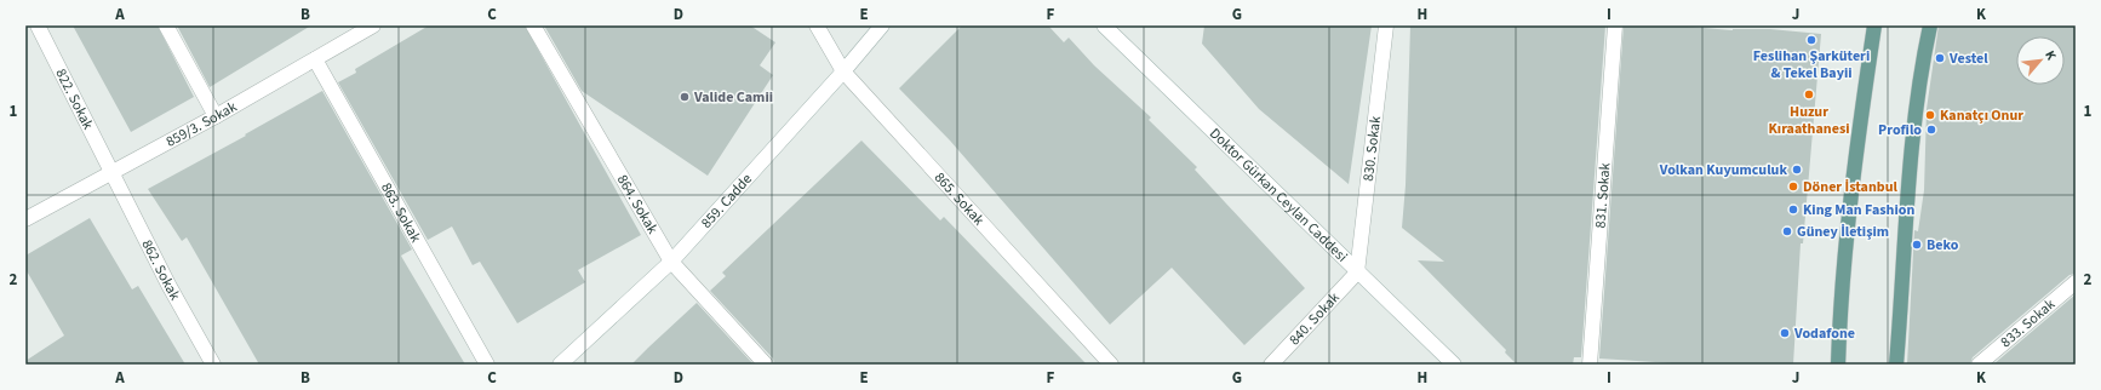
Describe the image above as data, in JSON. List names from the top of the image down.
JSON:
{
  "streets": {
    "street": [
      "822. Sokak",
      "859/3. Sokak",
      "830. Sokak",
      "831. Sokak",
      "Doktor Gürkan Ceylan Caddesi",
      "865. Sokak",
      "859. Cadde",
      "864. Sokak",
      "863. Sokak",
      "862. Sokak",
      "840. Sokak",
      "833. Sokak"
    ]
  },
  "crossings": [
    ["822. Sokak", "859/3. Sokak"],
    ["822. Sokak", "862. Sokak"],
    ["859/3. Sokak", "863. Sokak"],
    ["859/3. Sokak", "862. Sokak"],
    ["830. Sokak", "Doktor Gürkan Ceylan Caddesi"],
    ["830. Sokak", "840. Sokak"],
    ["Doktor Gürkan Ceylan Caddesi", "840. Sokak"],
    ["865. Sokak", "859. Cadde"],
    ["859. Cadde", "864. Sokak"]
  ],
  "places": [
    "Feslihan Şarküteri & Tekel Bayii",
    "Vestel",
    "Huzur Kıraathanesi",
    "Valide Camii",
    "Kanatçı Onur",
    "Profilo",
    "Volkan Kuyumculuk",
    "Döner İstanbul",
    "King Man Fashion",
    "Güney İletişim",
    "Beko",
    "Vodafone"
  ],
  "north": "top right",
  "grid": {
    "columns": [
      "A",
      "B",
      "C",
      "D",
      "E",
      "F",
      "G",
      "H",
      "I",
      "J",
      "K"
    ],
    "rows": ["1", "2"]
  }
}
